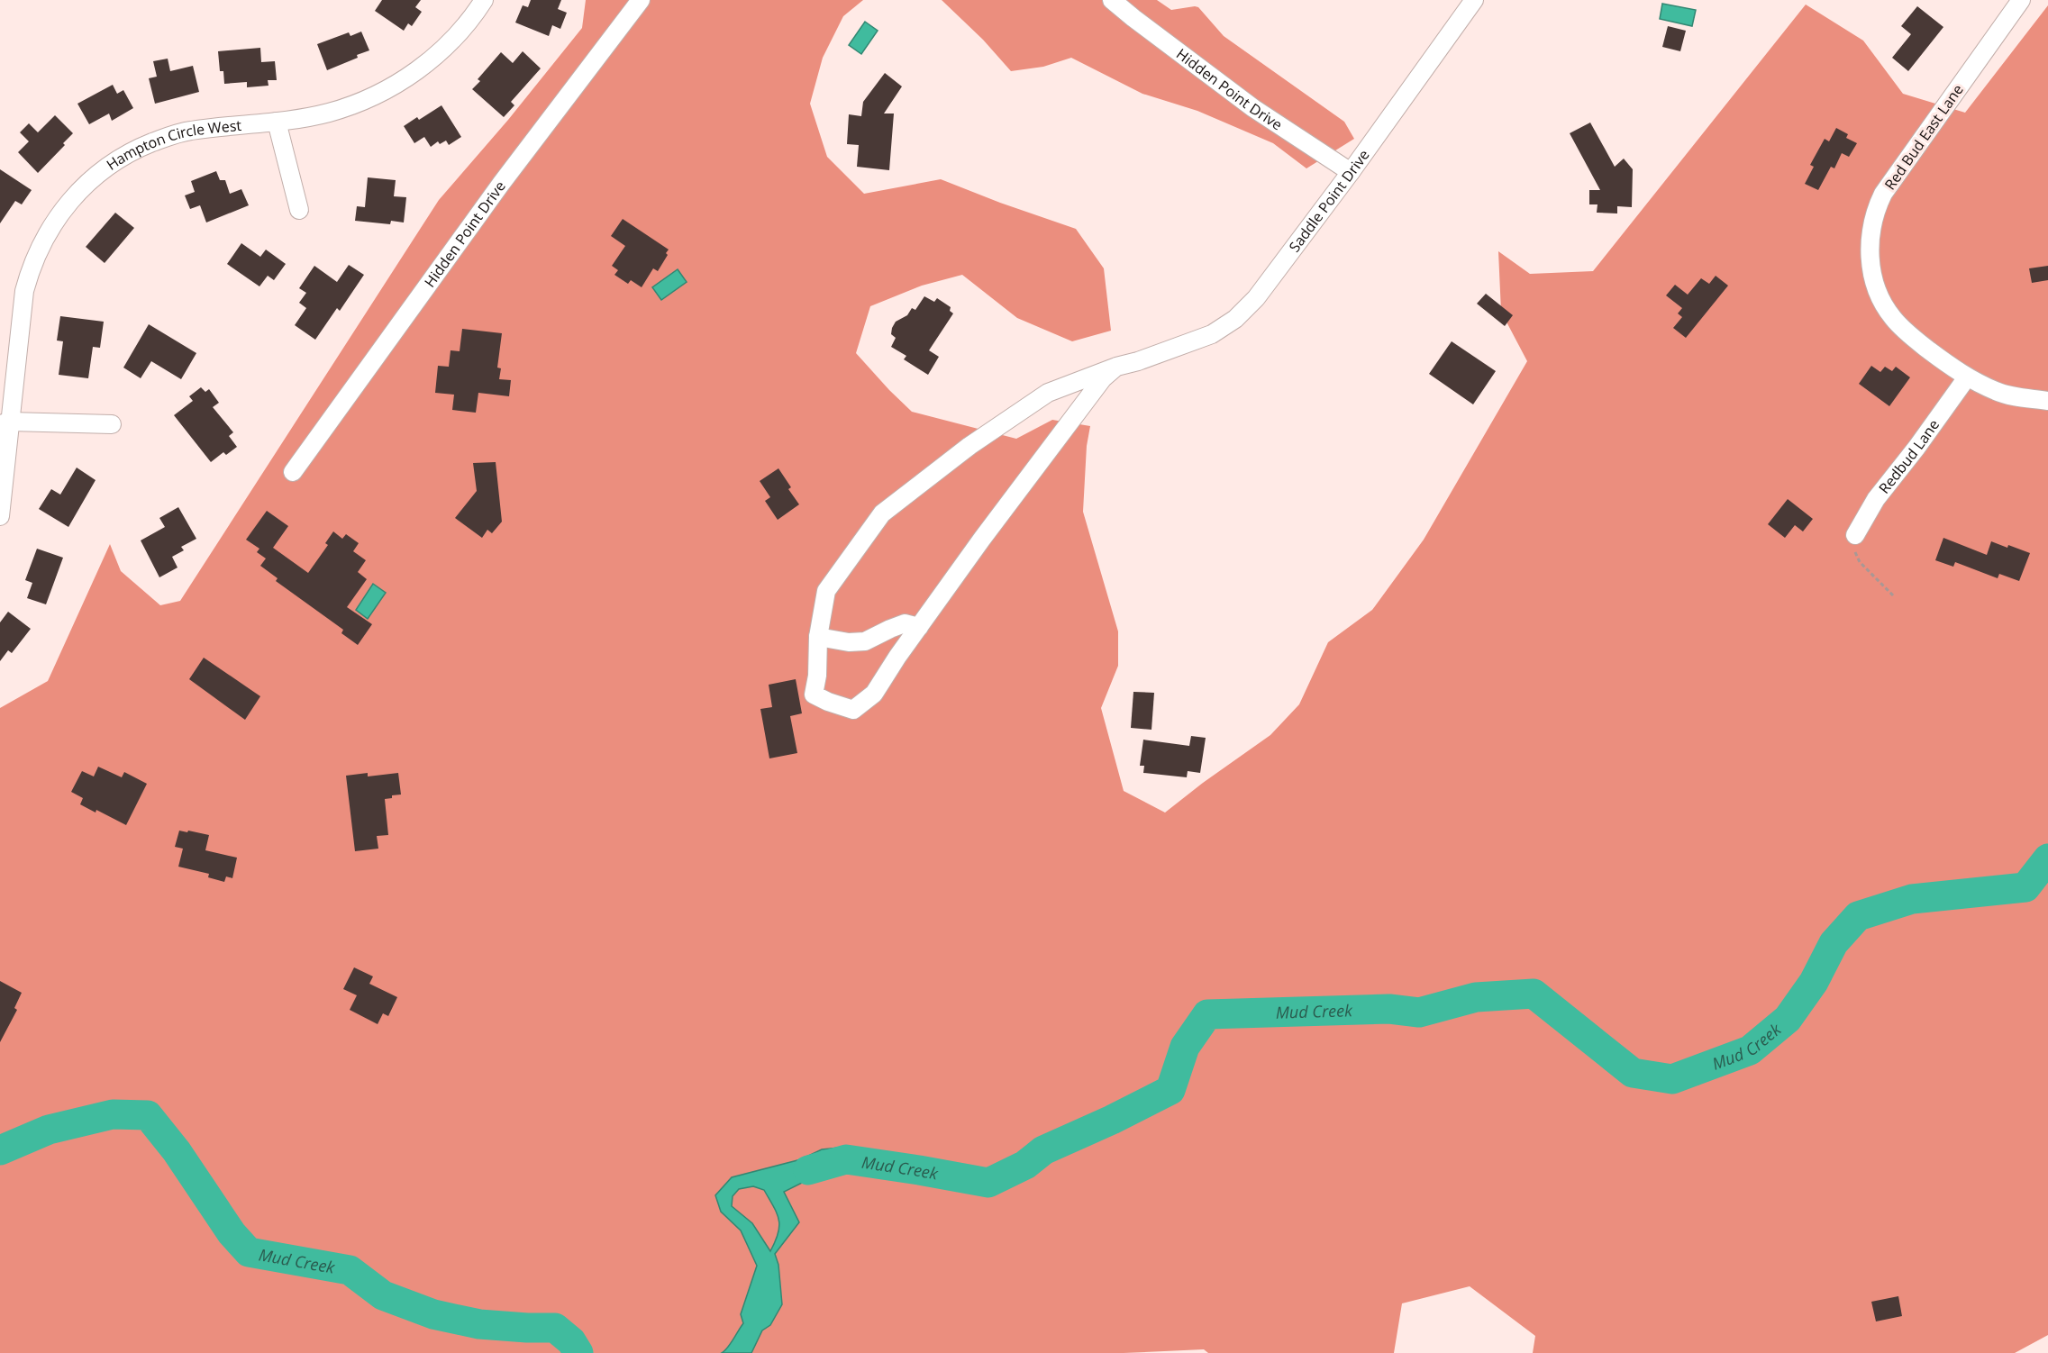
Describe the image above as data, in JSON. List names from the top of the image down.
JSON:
{
  "streets": {
    "street": [
      "Hidden Point Drive",
      "Red Bud East Lane",
      "Hampton Circle West",
      "Saddle Point Drive",
      "Redbud Lane"
    ]
  },
  "crossings": [
    ["Hidden Point Drive", "Saddle Point Drive"],
    ["Red Bud East Lane", "Redbud Lane"]
  ],
  "water": ["Mud Creek"]
}
